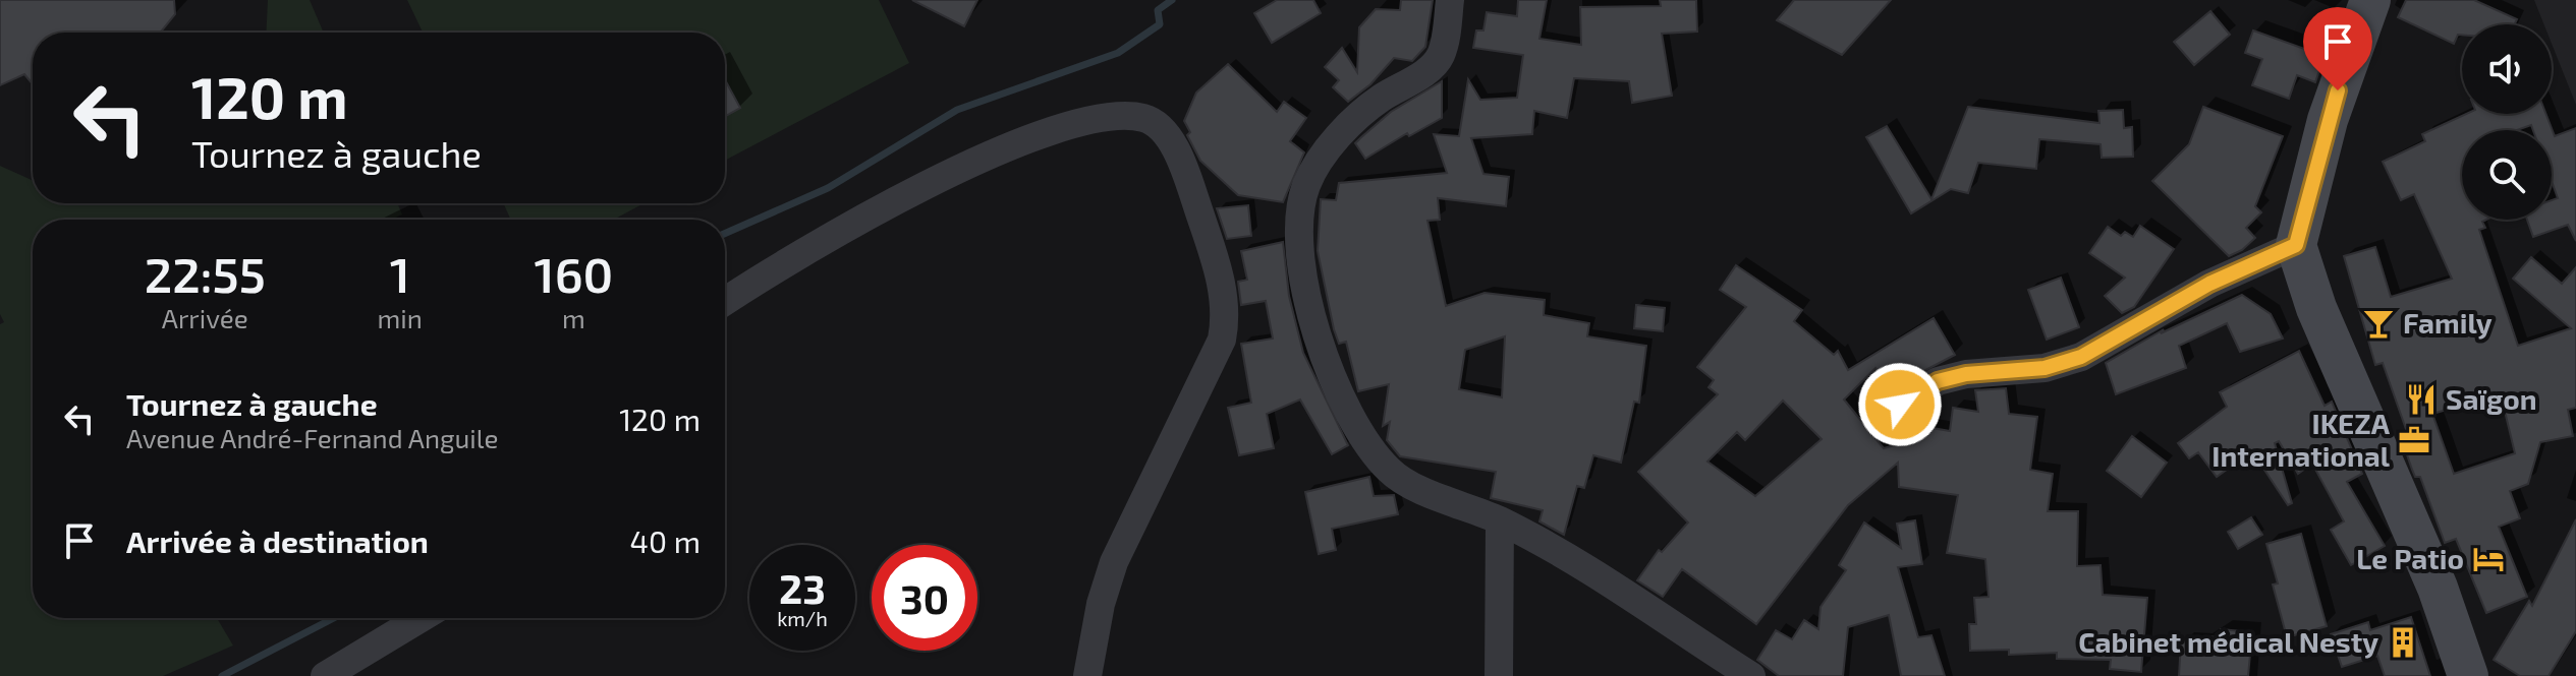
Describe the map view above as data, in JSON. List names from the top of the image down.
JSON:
{
  "places": {
    "bar": ["Family"],
    "restaurant": ["Saïgon"],
    "office": ["IKEZA International"],
    "hotel": ["Le Patio"],
    "building": ["Cabinet médical Nesty"]
  },
  "page": {
    "turn": ["120 m", "Tournez à gauche"],
    "eta": [
      "22:55",
      "Arrivée",
      "1",
      "min",
      "160",
      "m"
    ],
    "list": [
      {
        "name": "Tournez à gauche",
        "note": "Avenue André-Fernand Anguile",
        "value": "120 m"
      },
      {
        "name": "Arrivée à destination",
        "value": "40 m"
      }
    ],
    "speed": "23 km/h",
    "limit": "30"
  }
}
